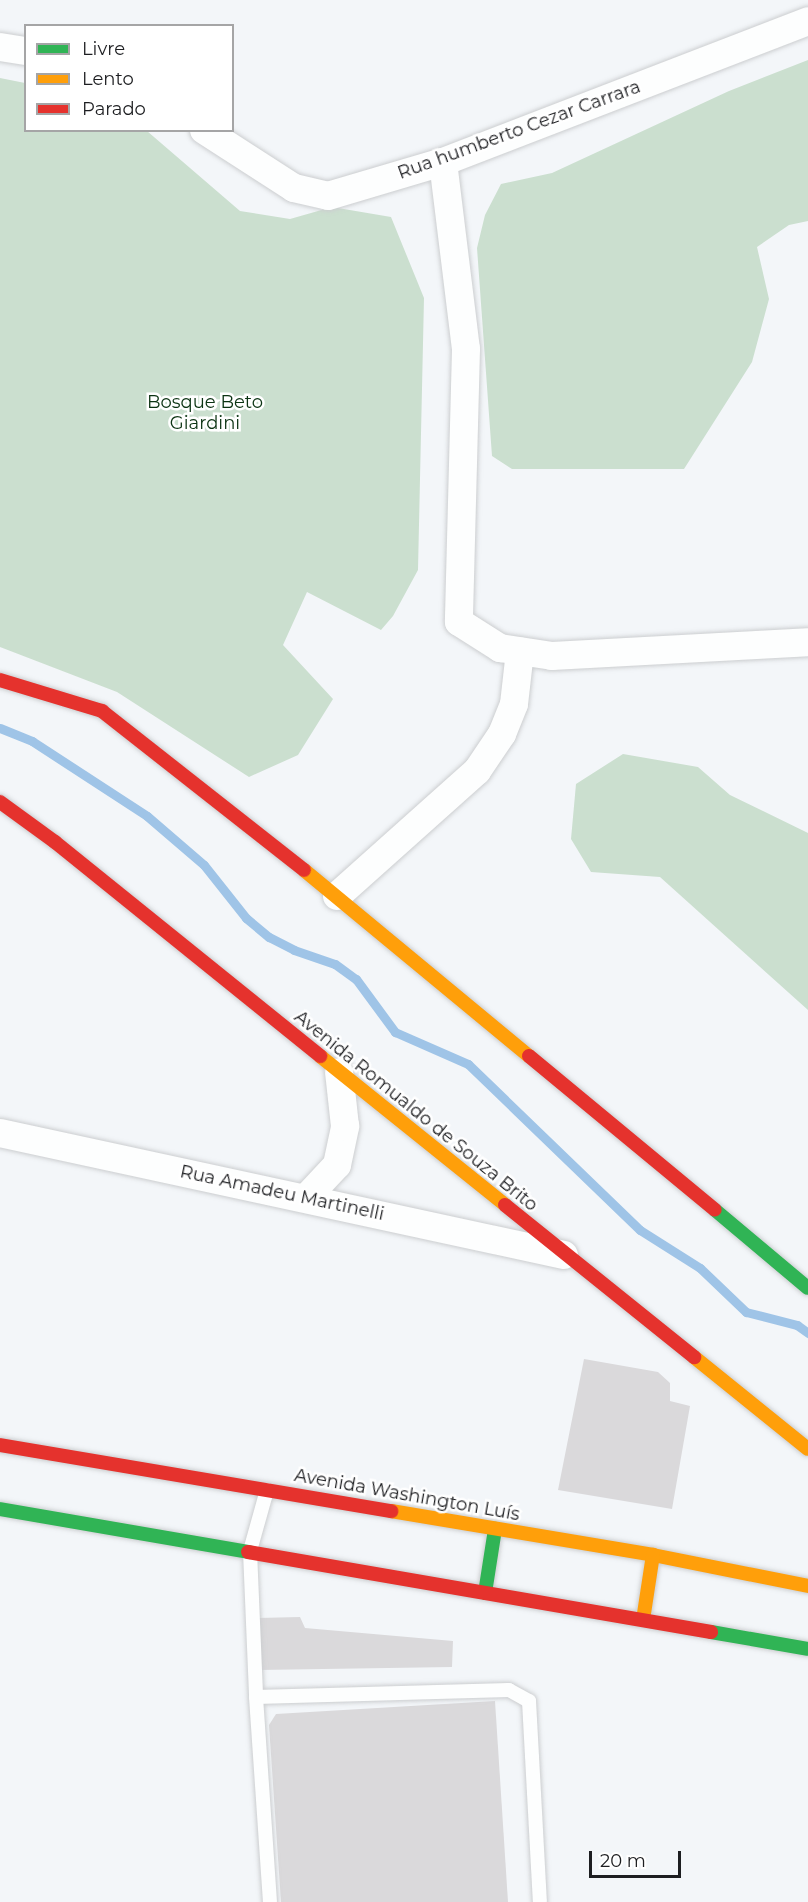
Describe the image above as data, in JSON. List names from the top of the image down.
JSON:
{
  "streets": {
    "main road": ["Avenida Romualdo de Souza Brito", "Avenida Washington Luís"],
    "street": ["Rua humberto Cezar Carrara", "Rua Amadeu Martinelli"]
  },
  "crossings": [
    ["Avenida Romualdo de Souza Brito", "Rua Amadeu Martinelli"]
  ],
  "parks": ["Bosque Beto Giardini"],
  "legend": ["Livre", "Lento", "Parado"],
  "scale_bar": "20 m"
}
